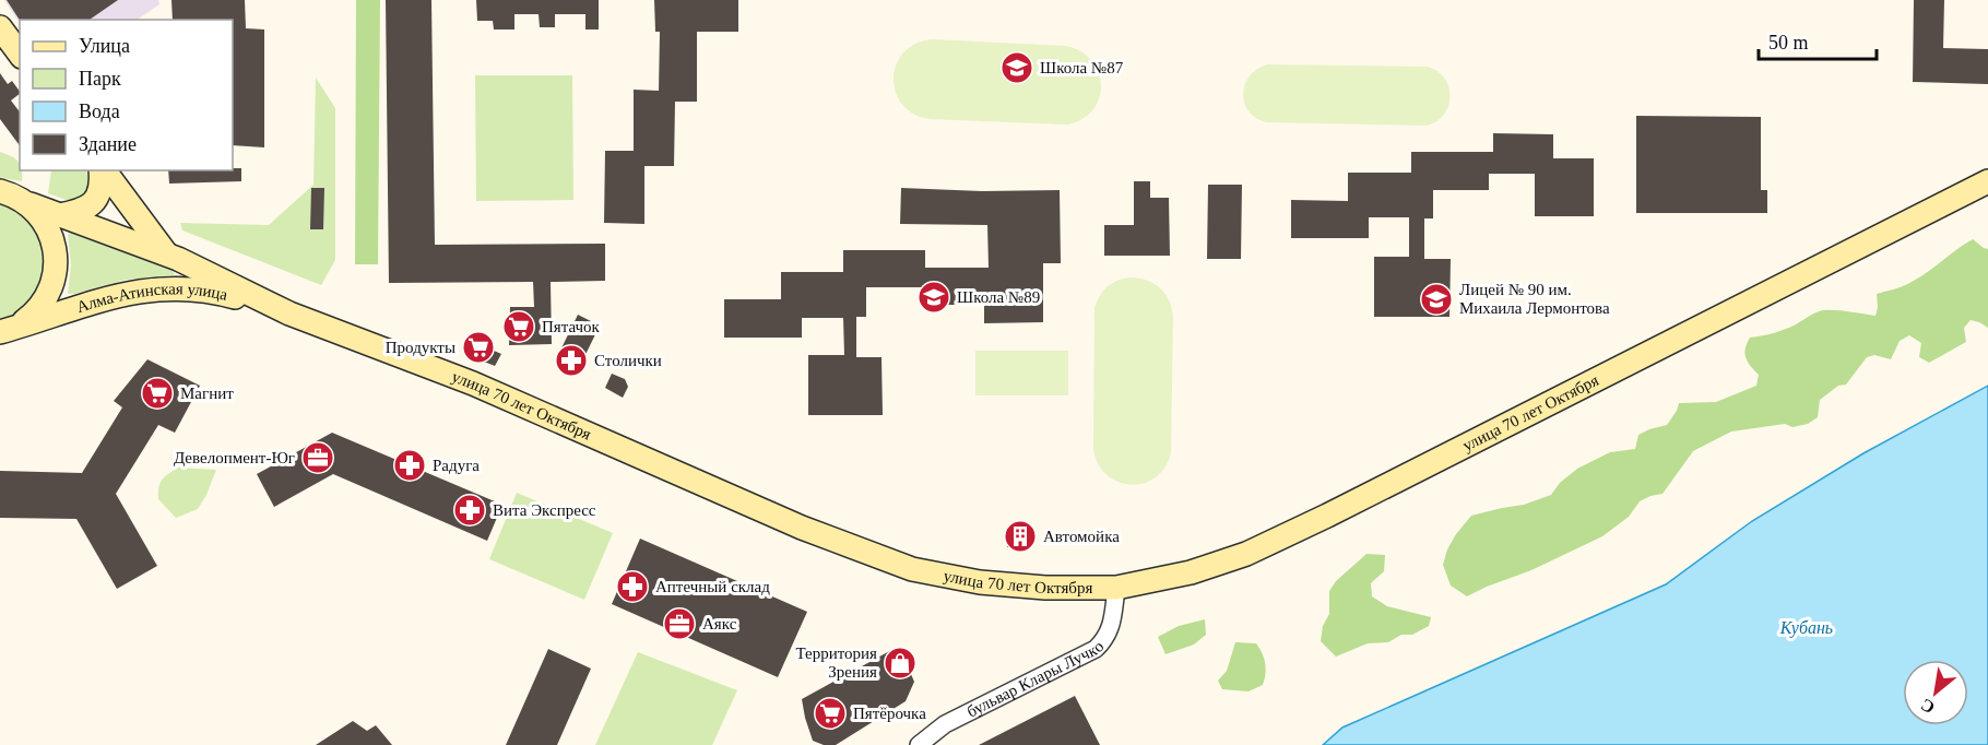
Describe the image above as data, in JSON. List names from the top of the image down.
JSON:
{
  "streets": {
    "main road": ["Алма-Атинская улица", "улица 70 лет Октября"],
    "street": ["бульвар Клары Лучко"]
  },
  "crossings": [
    ["Алма-Атинская улица", "улица 70 лет Октября"],
    ["улица 70 лет Октября", "бульвар Клары Лучко"]
  ],
  "water": ["Кубань"],
  "places": {
    "school or university": ["Школа №87", "Школа №89", "Лицей № 90 им. Михаила Лермонтова"],
    "supermarket": [
      "Пятачок",
      "Продукты",
      "Магнит",
      "Пятёрочка"
    ],
    "pharmacy": [
      "Столички",
      "Радуга",
      "Вита Экспресс",
      "Аптечный склад"
    ],
    "office": ["Девелопмент-Юг", "Аякс"],
    "building": ["Автомойка"],
    "shop": ["Территория Зрения"]
  },
  "legend": [
    "Улица",
    "Парк",
    "Вода",
    "Здание"
  ],
  "scale_bar": "50 m",
  "north": "bottom left"
}
